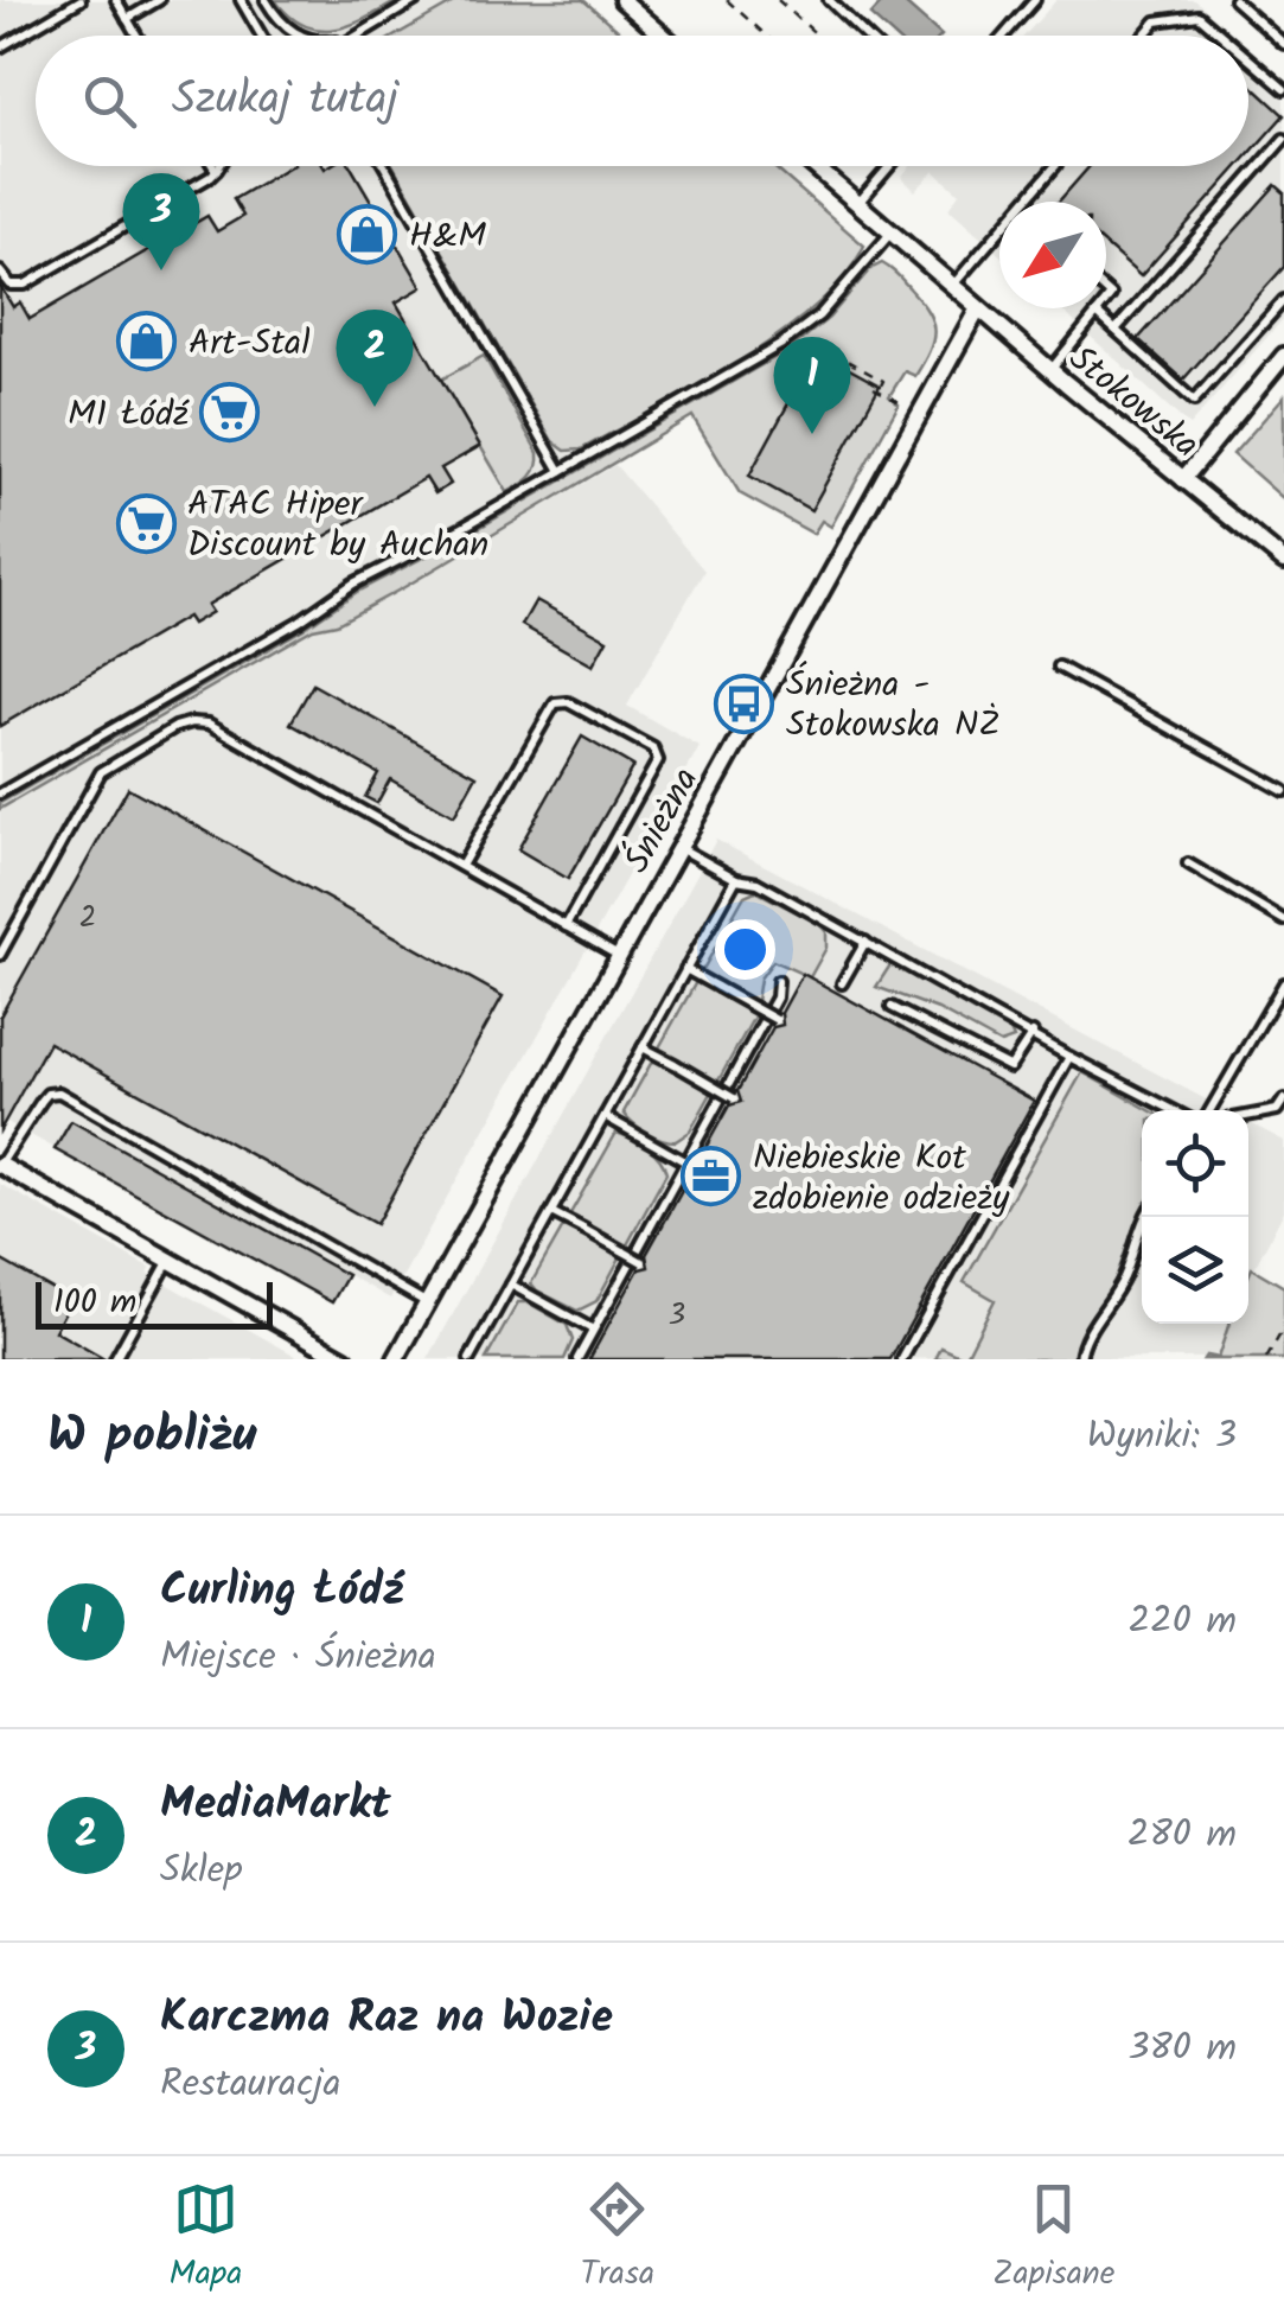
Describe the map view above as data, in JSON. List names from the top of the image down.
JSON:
{
  "streets": {
    "street": ["Stokowska", "Śnieżna"]
  },
  "crossings": [
    ["Stokowska", "Śnieżna"]
  ],
  "places": {
    "shop": ["H&M", "Art-Stal"],
    "supermarket": ["M1 Łódź", "ATAC Hiper Discount by Auchan"],
    "bus stop": ["Śnieżna - Stokowska NŻ"],
    "office": ["Niebieskie Kot zdobienie odzieży"]
  },
  "house_numbers": ["2", "3"],
  "scale_bar": "100 m",
  "north": "bottom left",
  "page": {
    "search": "Szukaj tutaj",
    "pins": ["3", "2", "1"],
    "scale": "100 m",
    "heading": ["W pobliżu", "Wyniki: 3"],
    "list": [
      {
        "mark": "1",
        "name": "Curling Łódź",
        "note": "Miejsce · Śnieżna",
        "value": "220 m"
      },
      {
        "mark": "2",
        "name": "MediaMarkt",
        "note": "Sklep",
        "value": "280 m"
      },
      {
        "mark": "3",
        "name": "Karczma Raz na Wozie",
        "note": "Restauracja",
        "value": "380 m"
      }
    ],
    "nav": ["Mapa", "Trasa", "Zapisane"]
  }
}
